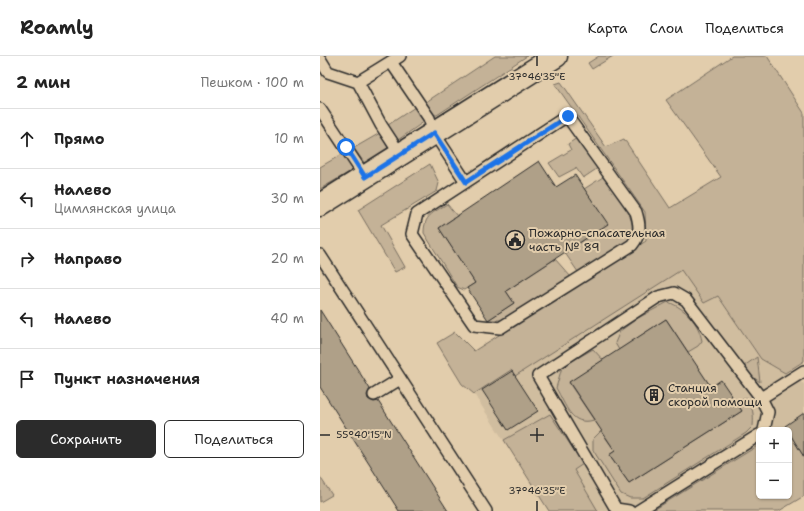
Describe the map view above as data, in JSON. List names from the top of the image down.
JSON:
{
  "places": {
    "public building": ["Пожарно-спасательная часть № 89"],
    "building": ["Станция скорой помощи"]
  },
  "page": {
    "header": "Roamly",
    "nav": ["Карта", "Слои", "Поделиться"],
    "heading": ["2 мин", "Пешком · 100 m"],
    "list": [
      ["Прямо", "10 m"],
      ["Налево", "Цимлянская улица", "30 m"],
      ["Направо", "20 m"],
      ["Налево", "40 m"],
      "Пункт назначения"
    ],
    "buttons": ["Сохранить", "Поделиться"],
    "map_buttons": ["+", "−"]
  },
  "coordinates": ["37°46'35\"E", "55°40'15\"N"]
}
